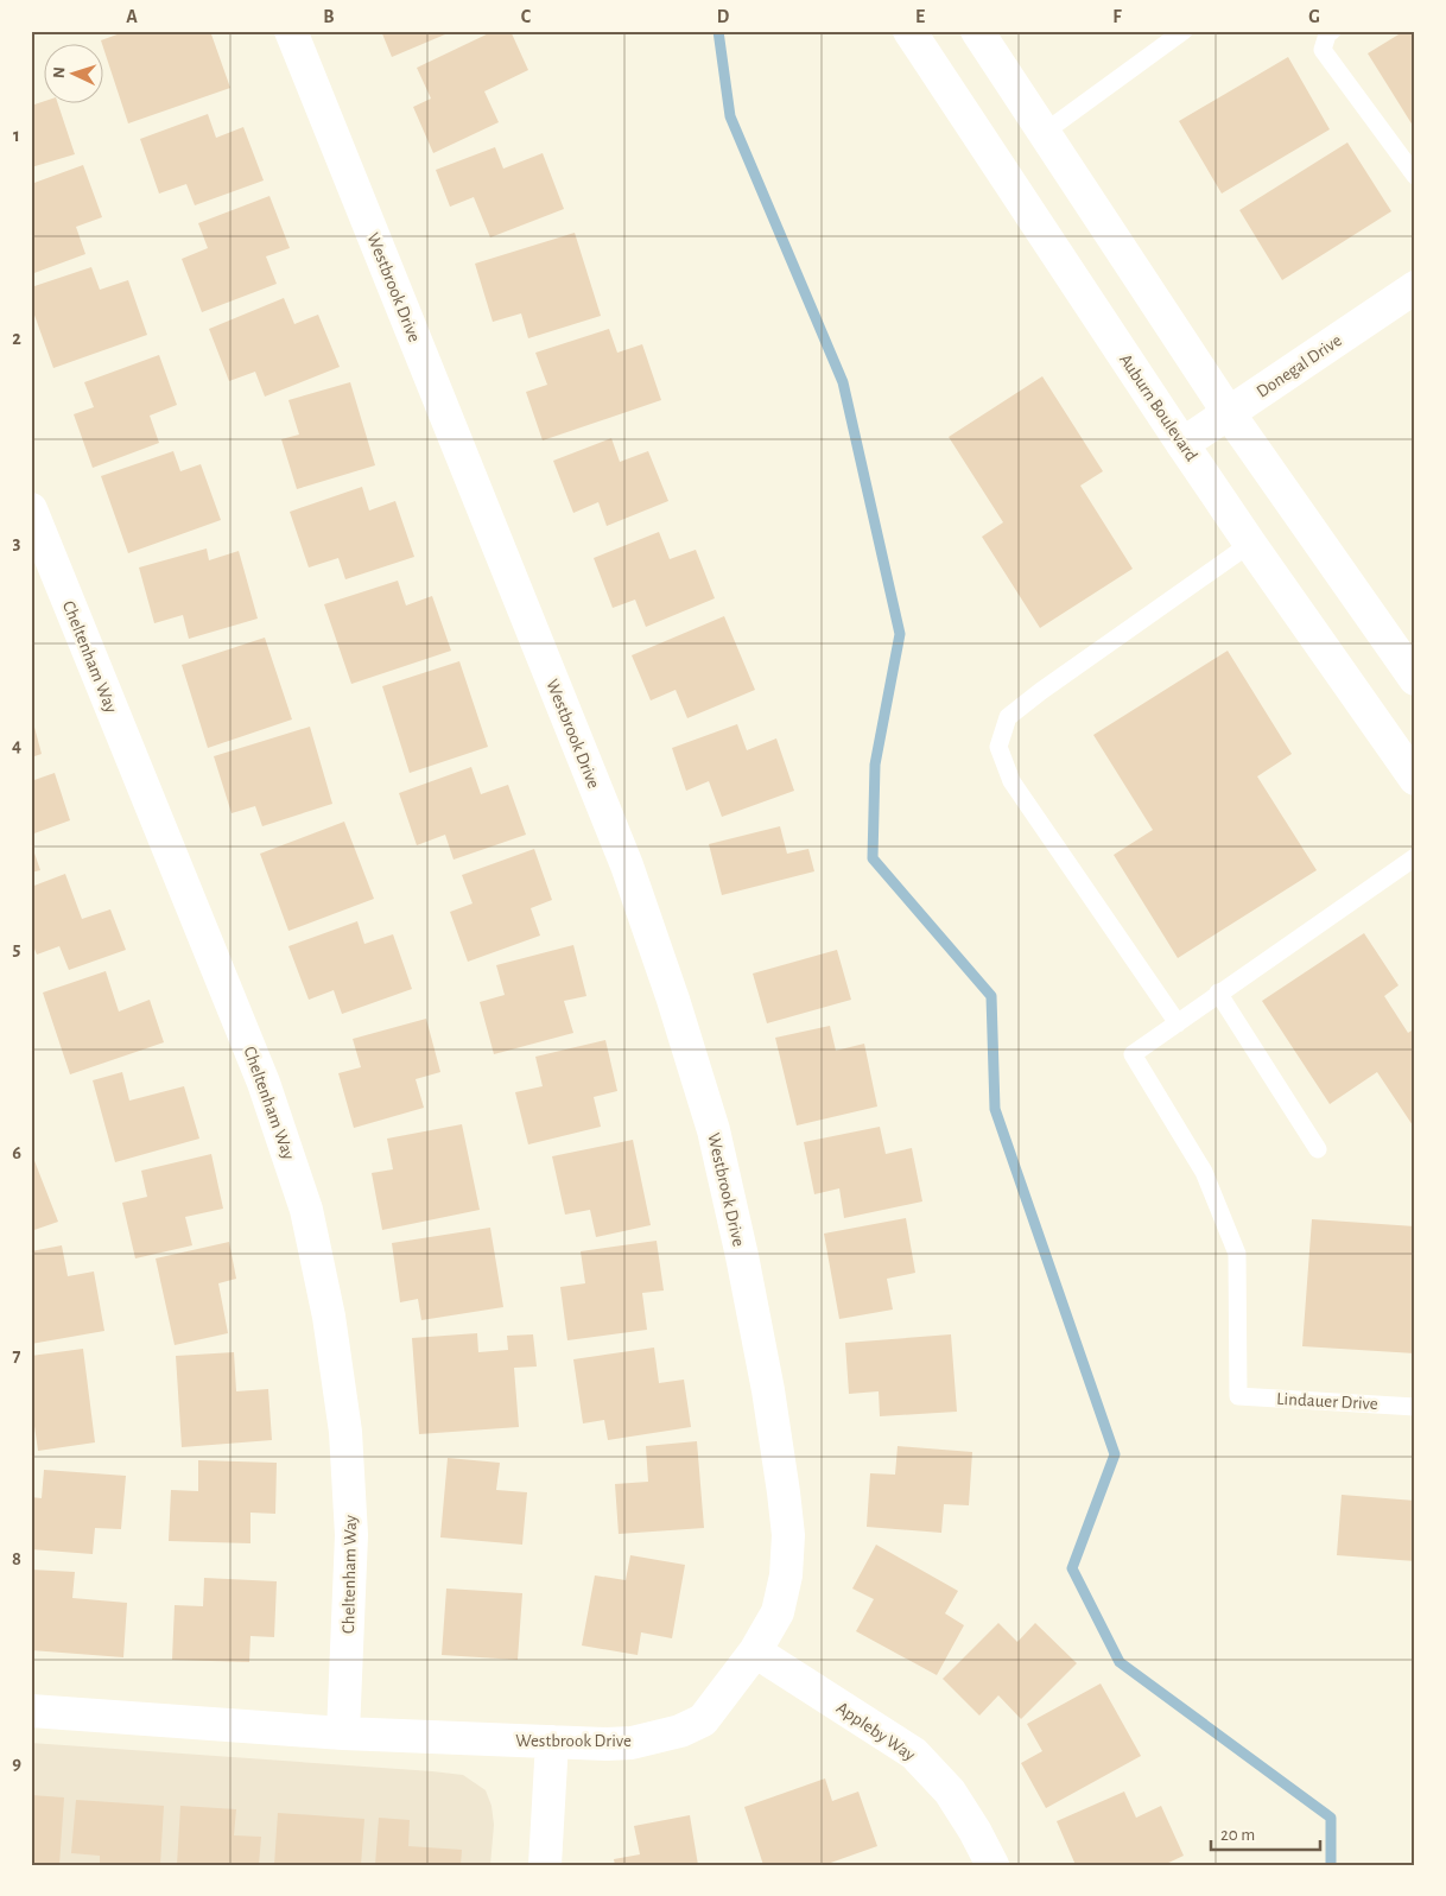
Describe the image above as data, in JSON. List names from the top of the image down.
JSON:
{
  "streets": {
    "street": [
      "Westbrook Drive",
      "Donegal Drive",
      "Auburn Boulevard",
      "Cheltenham Way",
      "Appleby Way"
    ],
    "lane": ["Lindauer Drive"]
  },
  "crossings": [
    ["Westbrook Drive", "Cheltenham Way"],
    ["Westbrook Drive", "Appleby Way"],
    ["Donegal Drive", "Auburn Boulevard"]
  ],
  "scale_bar": "20 m",
  "north": "left",
  "grid": {
    "columns": [
      "A",
      "B",
      "C",
      "D",
      "E",
      "F",
      "G"
    ],
    "rows": [
      "1",
      "2",
      "3",
      "4",
      "5",
      "6",
      "7",
      "8",
      "9"
    ]
  }
}
